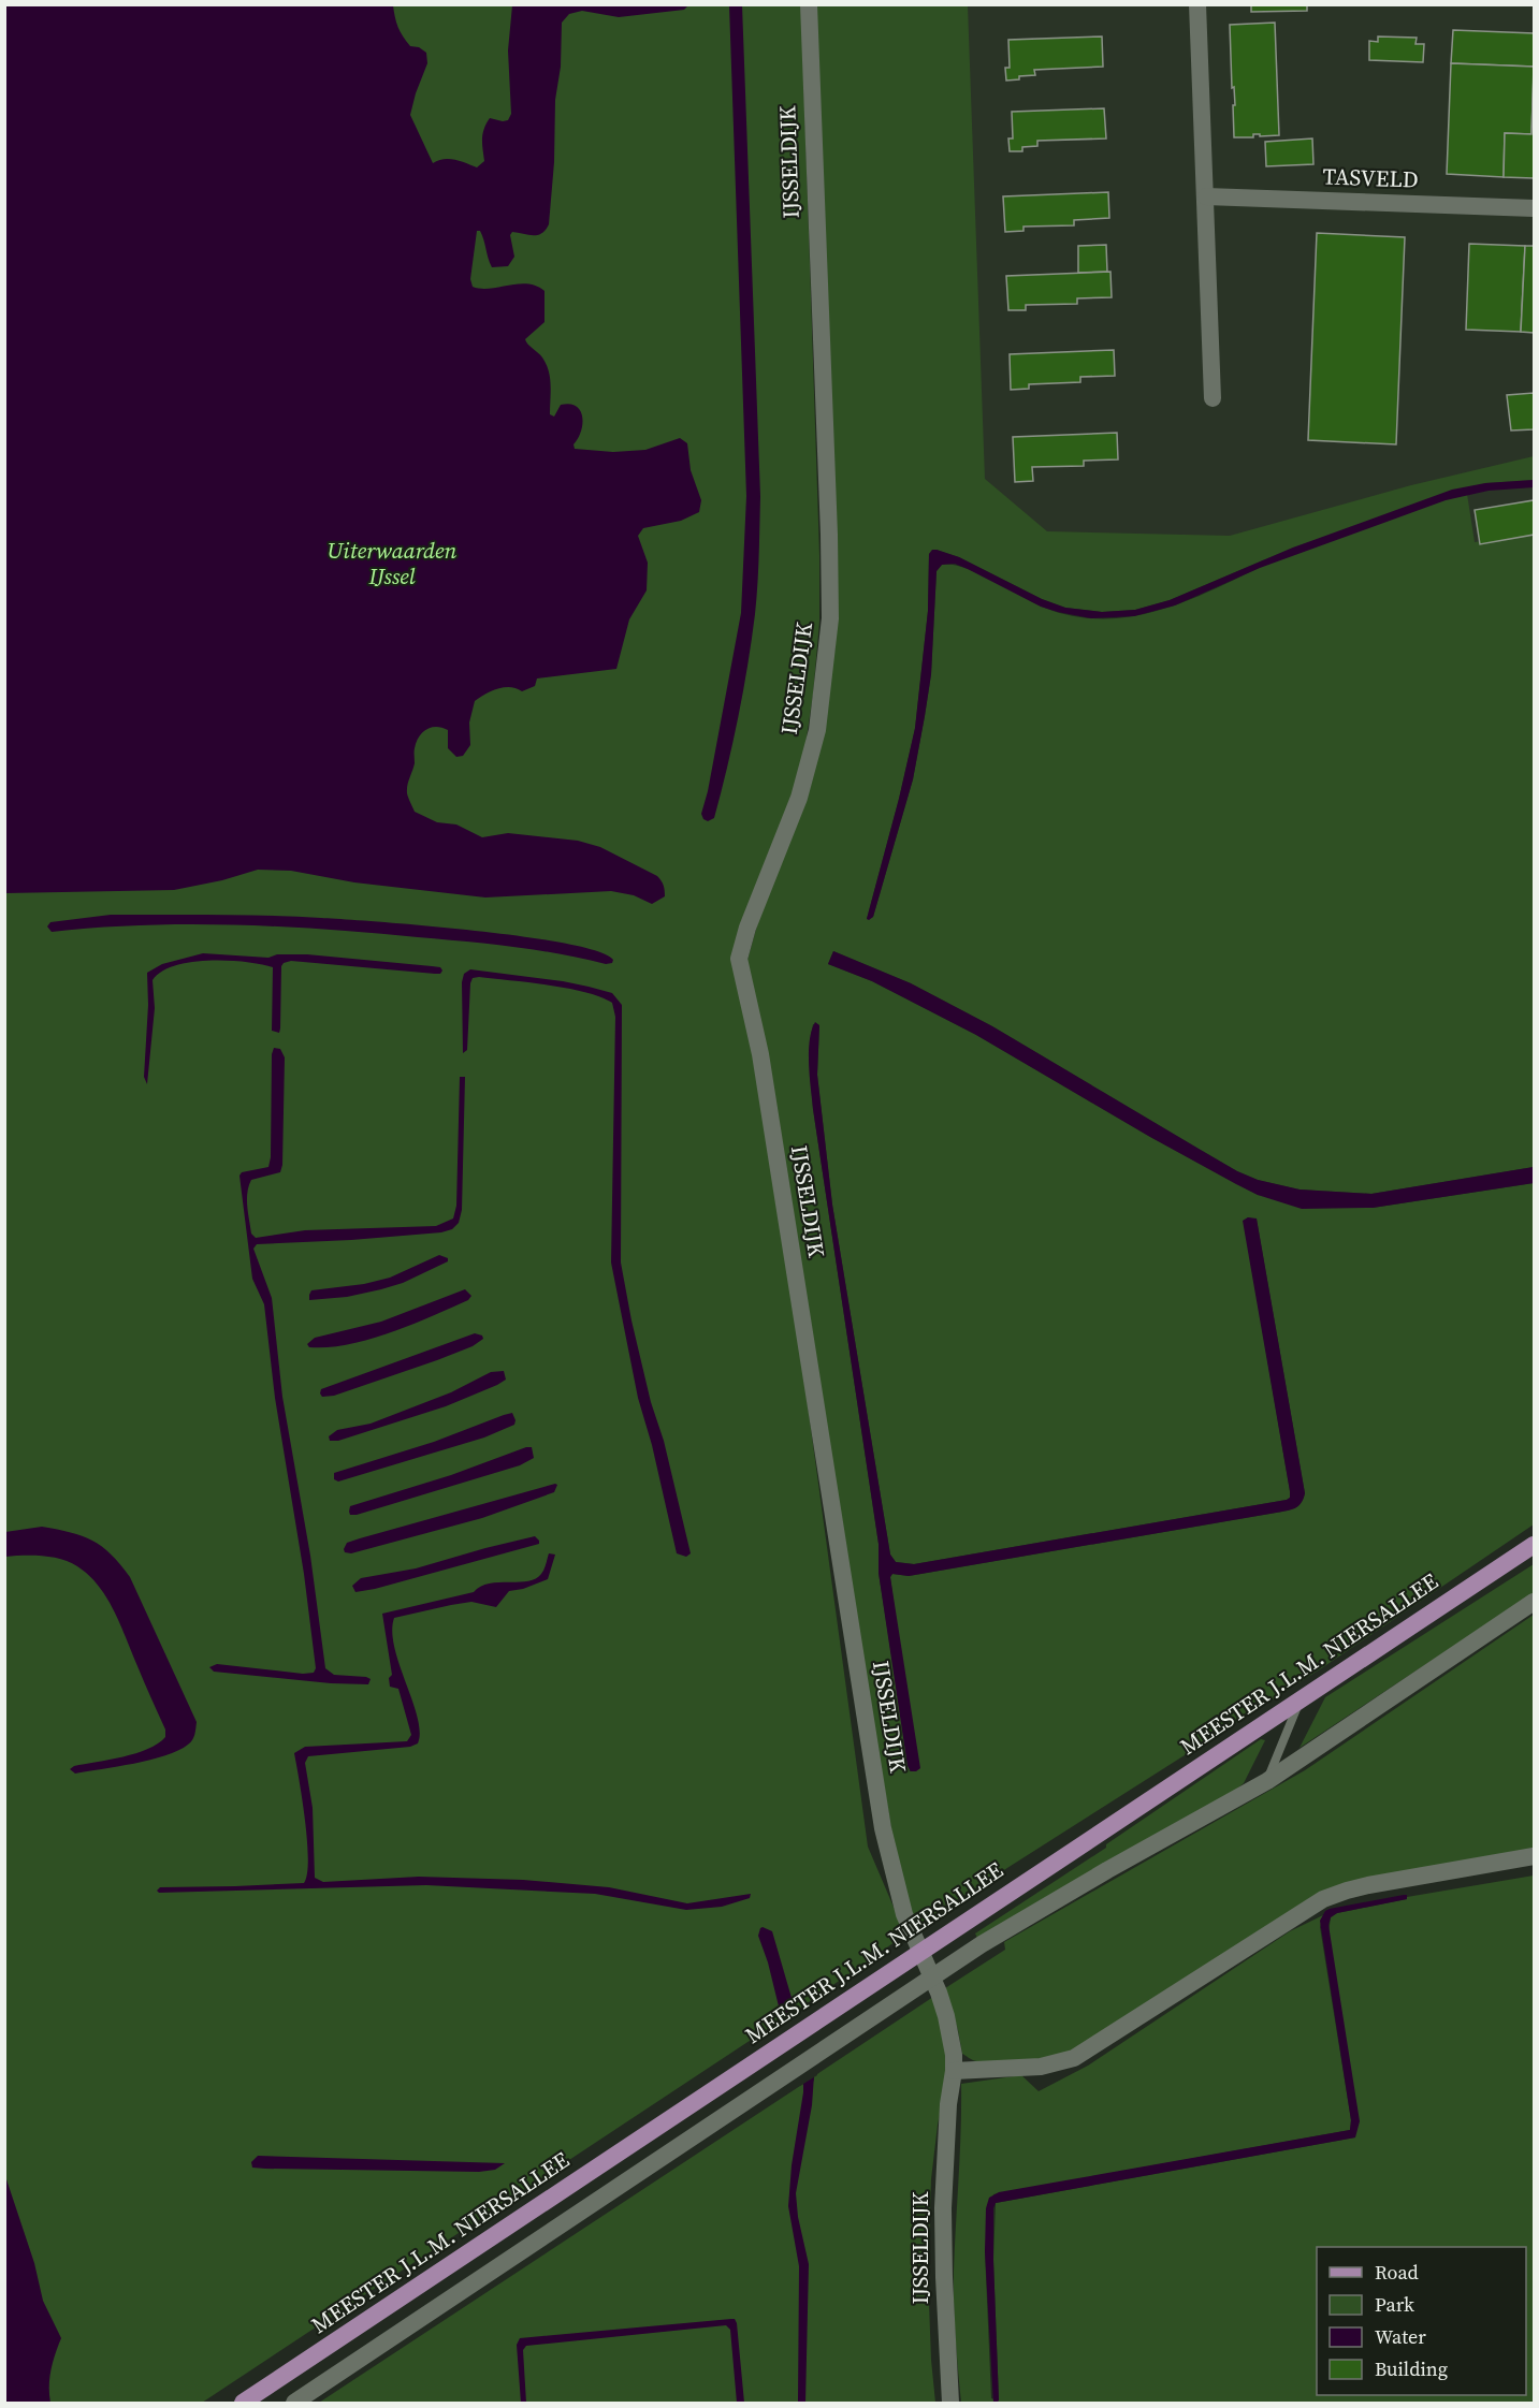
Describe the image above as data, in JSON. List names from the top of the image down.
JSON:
{
  "streets": {
    "main road": ["MEESTER J.L.M. NIERSALLEE"],
    "street": ["IJSSELDIJK", "TASVELD"]
  },
  "parks": ["Uiterwaarden IJssel"],
  "legend": [
    "Road",
    "Park",
    "Water",
    "Building"
  ]
}
